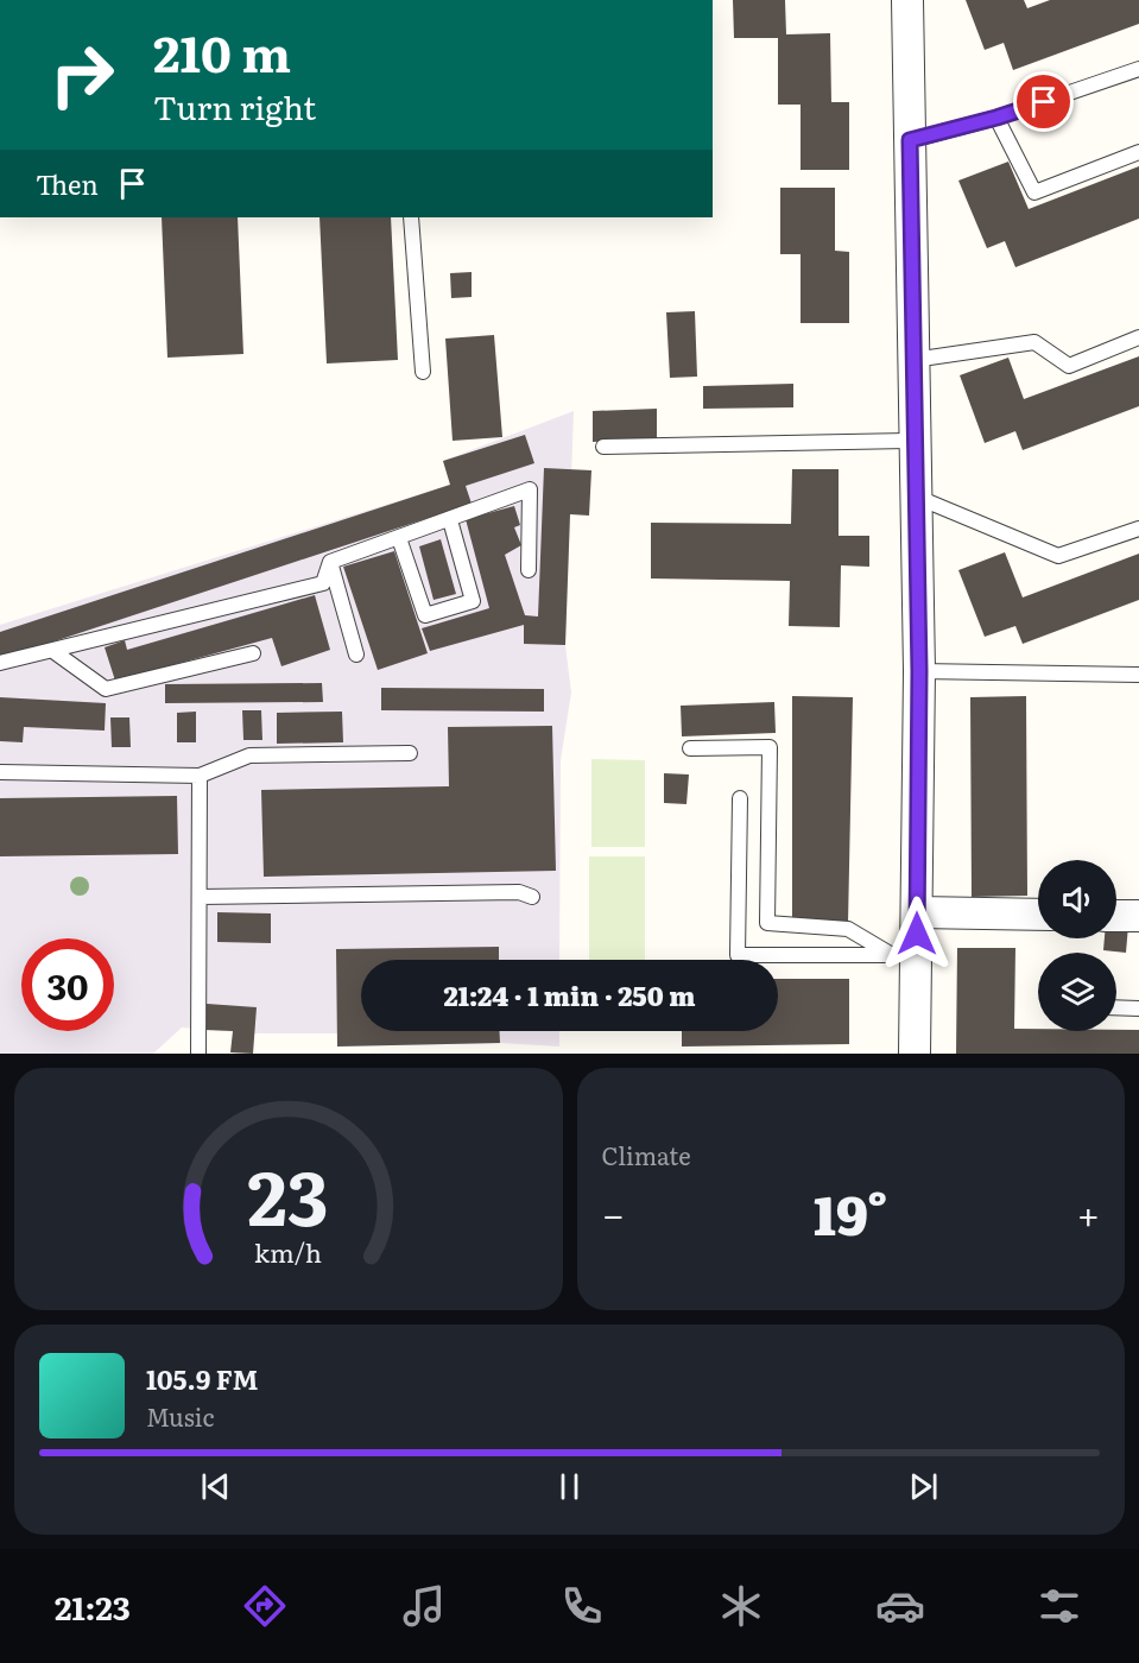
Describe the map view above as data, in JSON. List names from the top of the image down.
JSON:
{
  "page": {
    "turn": ["210 m", "Turn right"],
    "then": "Then",
    "limit": "30",
    "trip": "21:24 · 1 min · 250 m",
    "tile": "Climate",
    "heat": ["−", "19°", "+"],
    "song": ["105.9 FM", "Music"],
    "tabs": "21:23",
    "gauge": ["23", "km/h"]
  }
}
